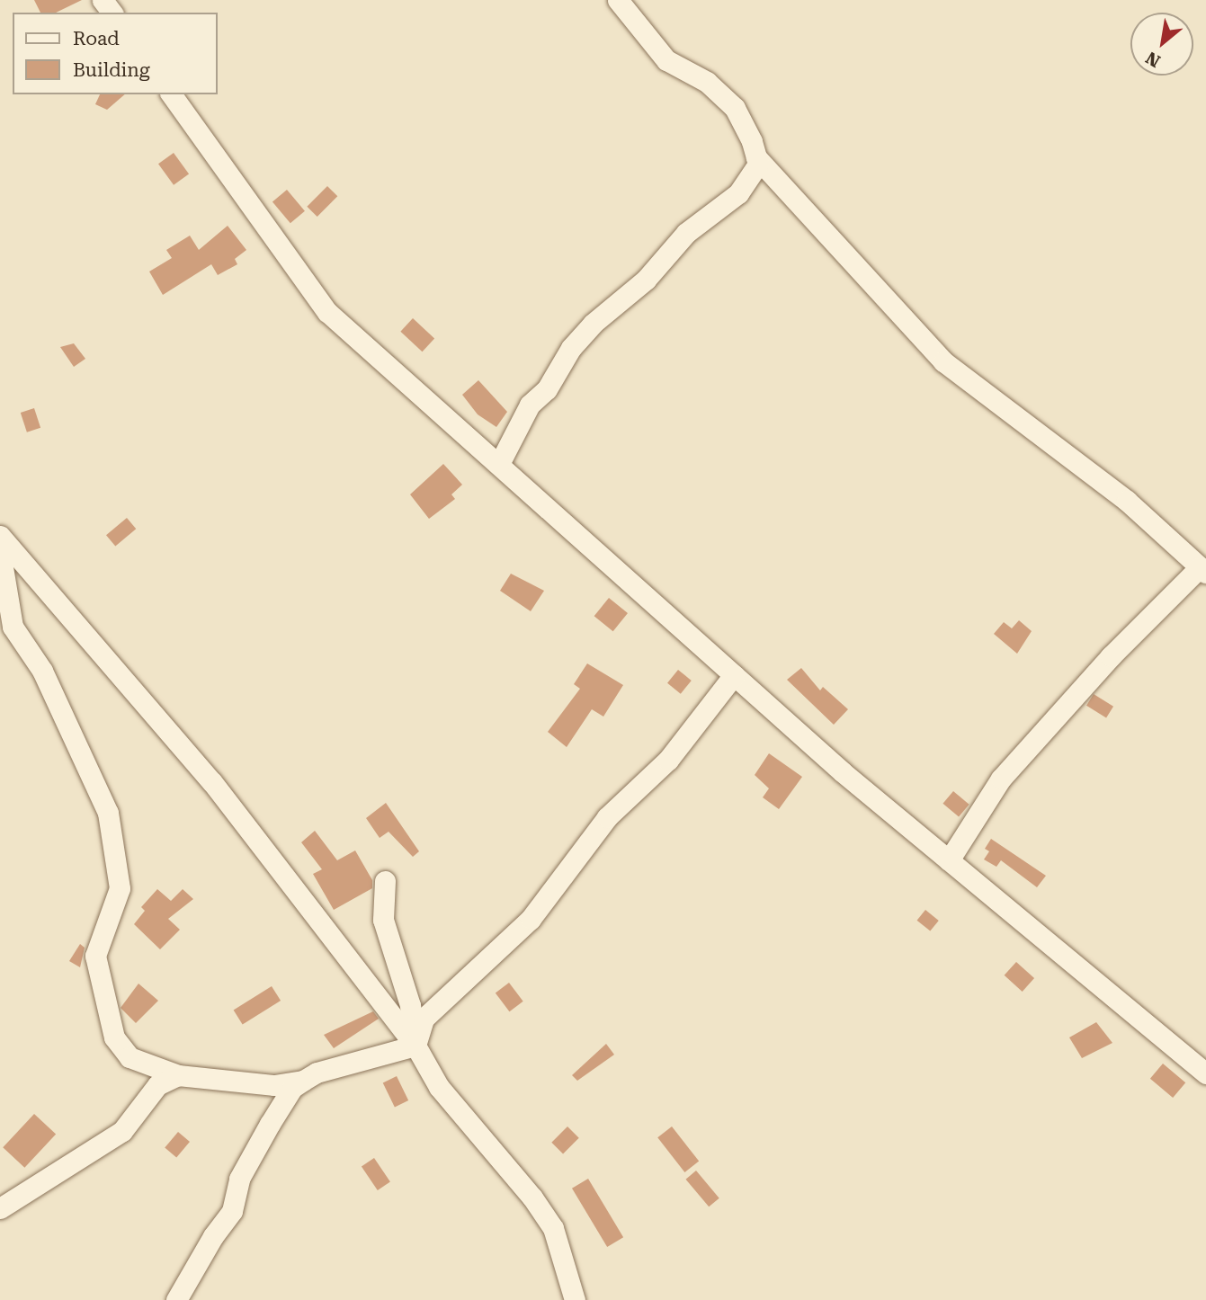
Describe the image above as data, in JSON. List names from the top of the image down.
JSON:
{
  "legend": ["Road", "Building"],
  "north": "bottom left"
}
